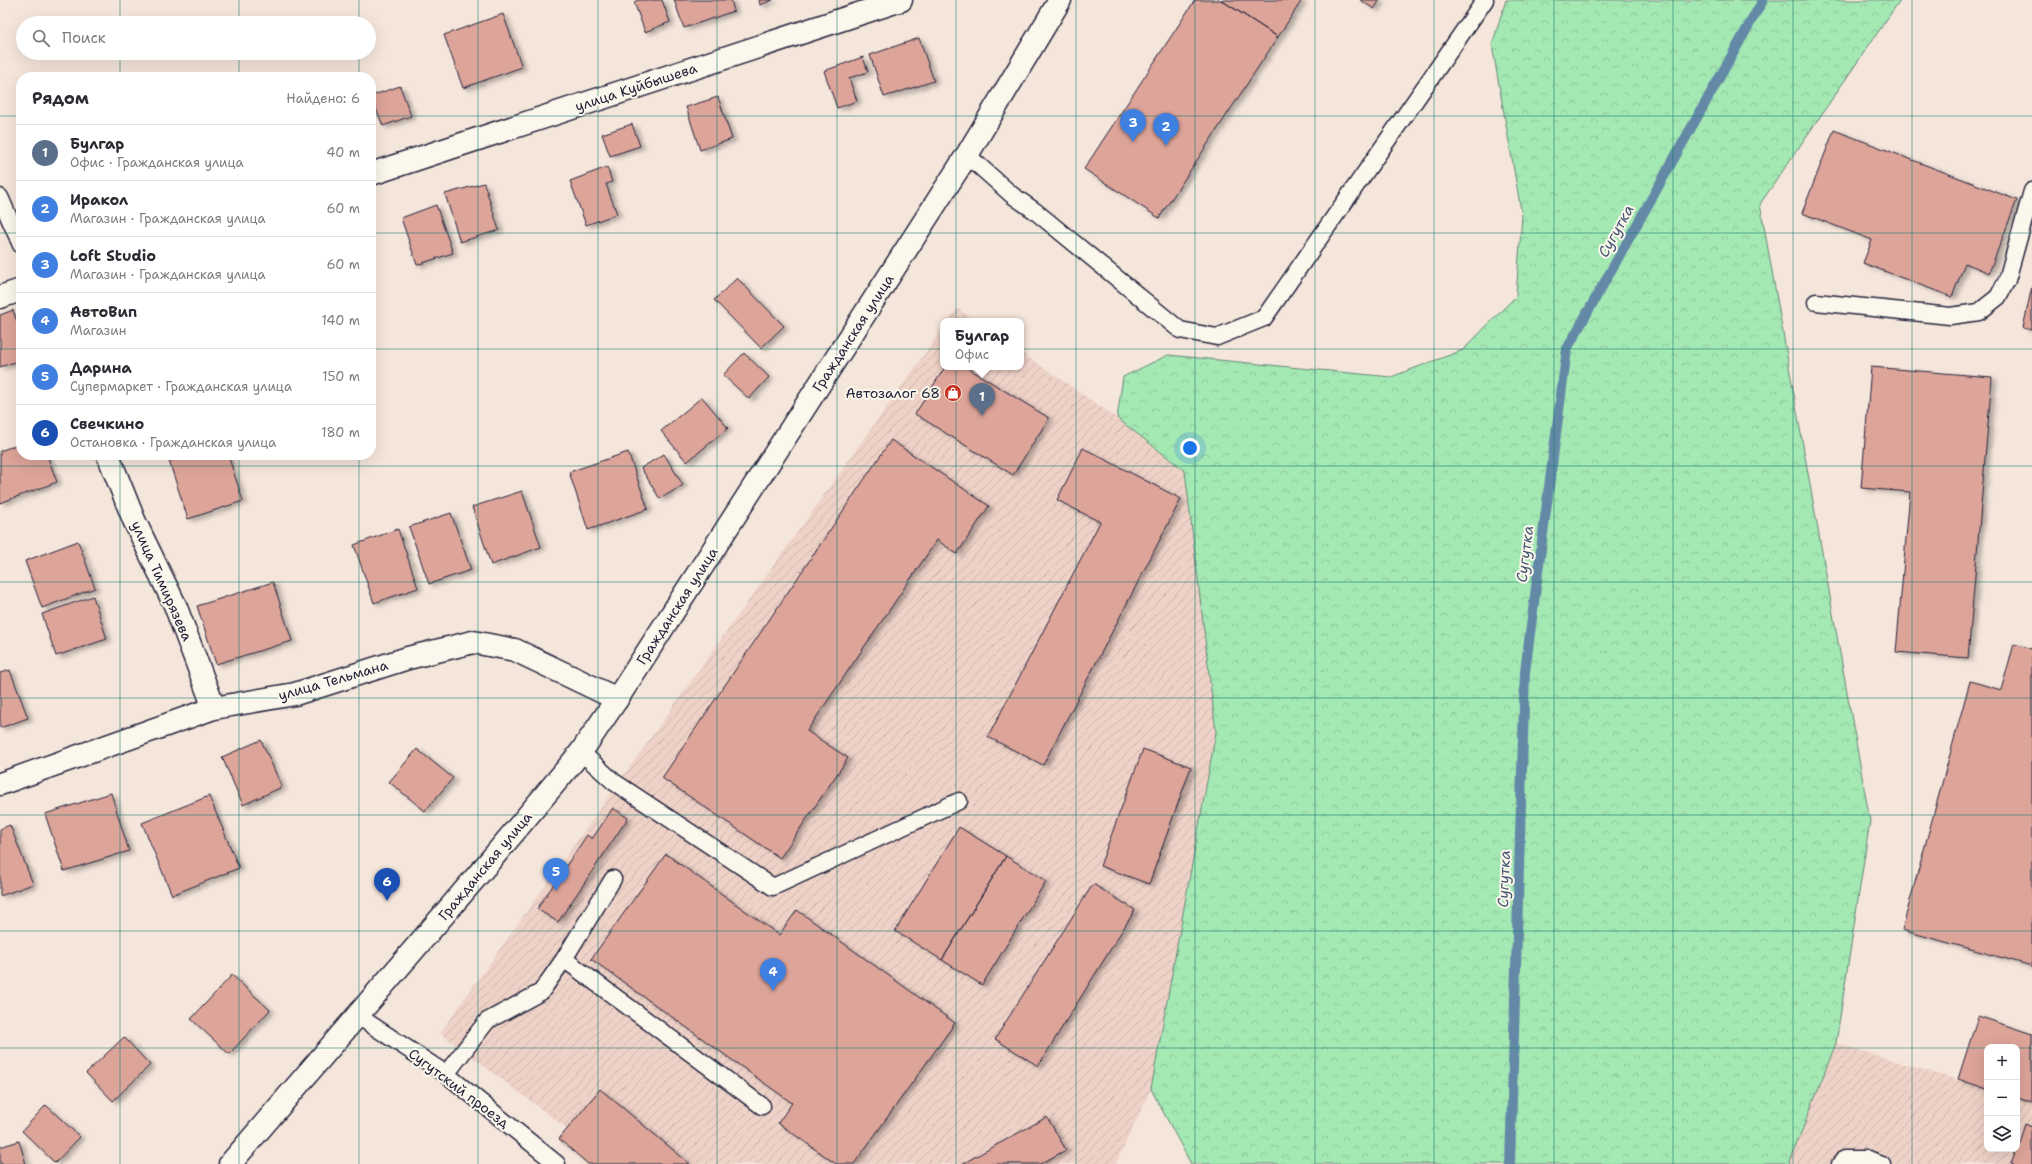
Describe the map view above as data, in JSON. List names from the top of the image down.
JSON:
{
  "streets": {
    "street": [
      "улица Куйбышева",
      "Гражданская улица",
      "улица Тимирязева",
      "улица Тельмана"
    ],
    "lane": ["Сугутский проезд"]
  },
  "crossings": [
    ["Гражданская улица", "улица Тельмана"],
    ["Гражданская улица", "Сугутский проезд"],
    ["улица Тимирязева", "улица Тельмана"]
  ],
  "water": ["Сугутка"],
  "places": {
    "shop": ["Автозалог 68"]
  },
  "page": {
    "search": "Поиск",
    "heading": ["Рядом", "Найдено: 6"],
    "pins": [
      "3",
      "2",
      "1",
      "5",
      "6",
      "4"
    ],
    "list": [
      {
        "mark": "1",
        "name": "Булгар",
        "note": "Офис · Гражданская улица",
        "value": "40 m"
      },
      {
        "mark": "2",
        "name": "Иракол",
        "note": "Магазин · Гражданская улица",
        "value": "60 m"
      },
      {
        "mark": "3",
        "name": "Loft Studio",
        "note": "Магазин · Гражданская улица",
        "value": "60 m"
      },
      {
        "mark": "4",
        "name": "АвтоВип",
        "note": "Магазин",
        "value": "140 m"
      },
      {
        "mark": "5",
        "name": "Дарина",
        "note": "Супермаркет · Гражданская улица",
        "value": "150 m"
      },
      {
        "mark": "6",
        "name": "Свечкино",
        "note": "Остановка · Гражданская улица",
        "value": "180 m"
      }
    ],
    "popup": ["Булгар", "Офис"],
    "map_buttons": ["+", "−"]
  }
}
